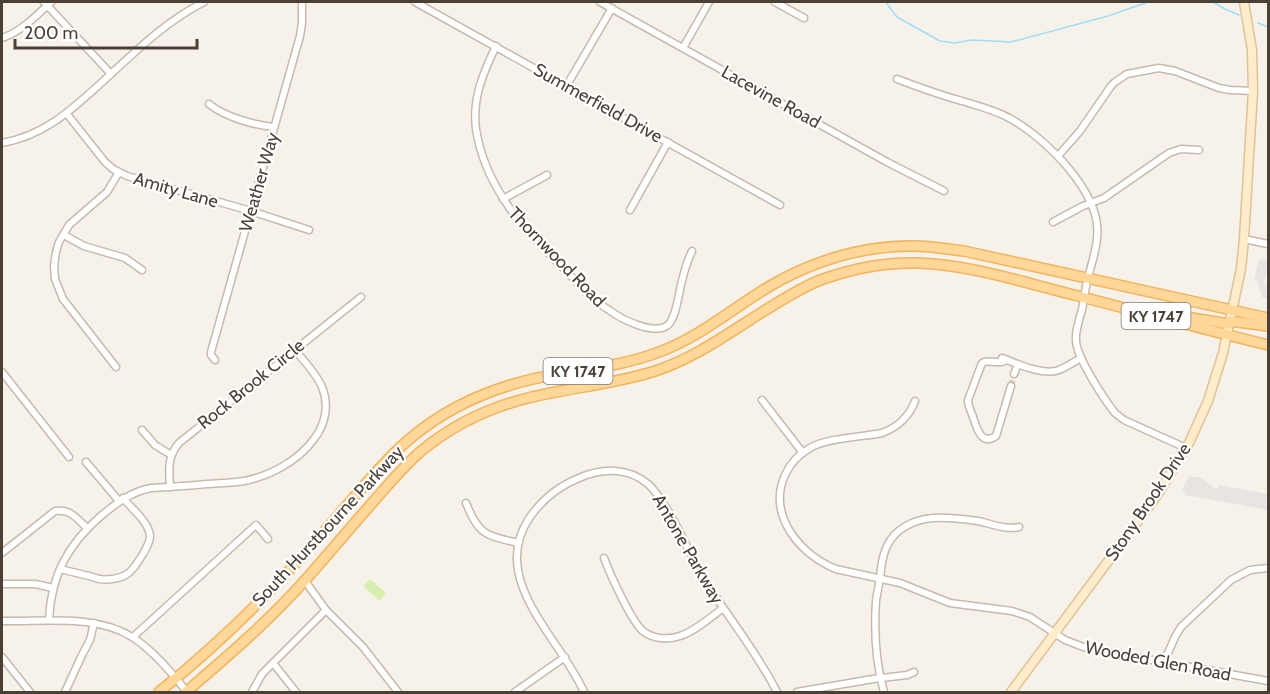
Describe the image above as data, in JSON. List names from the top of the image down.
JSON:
{
  "streets": {
    "main road": ["KY 1747", "South Hurstbourne Parkway"],
    "street": [
      "Lacevine Road",
      "Summerfield Drive",
      "Weather Way",
      "Amity Lane",
      "Thornwood Road",
      "Rock Brook Circle",
      "Stony Brook Drive",
      "Antone Parkway",
      "Wooded Glen Road"
    ]
  },
  "crossings": [
    ["Summerfield Drive", "Thornwood Road"],
    ["Weather Way", "Amity Lane"],
    ["Stony Brook Drive", "South Hurstbourne Parkway"],
    ["Stony Brook Drive", "Wooded Glen Road"]
  ],
  "scale_bar": "200 m"
}
